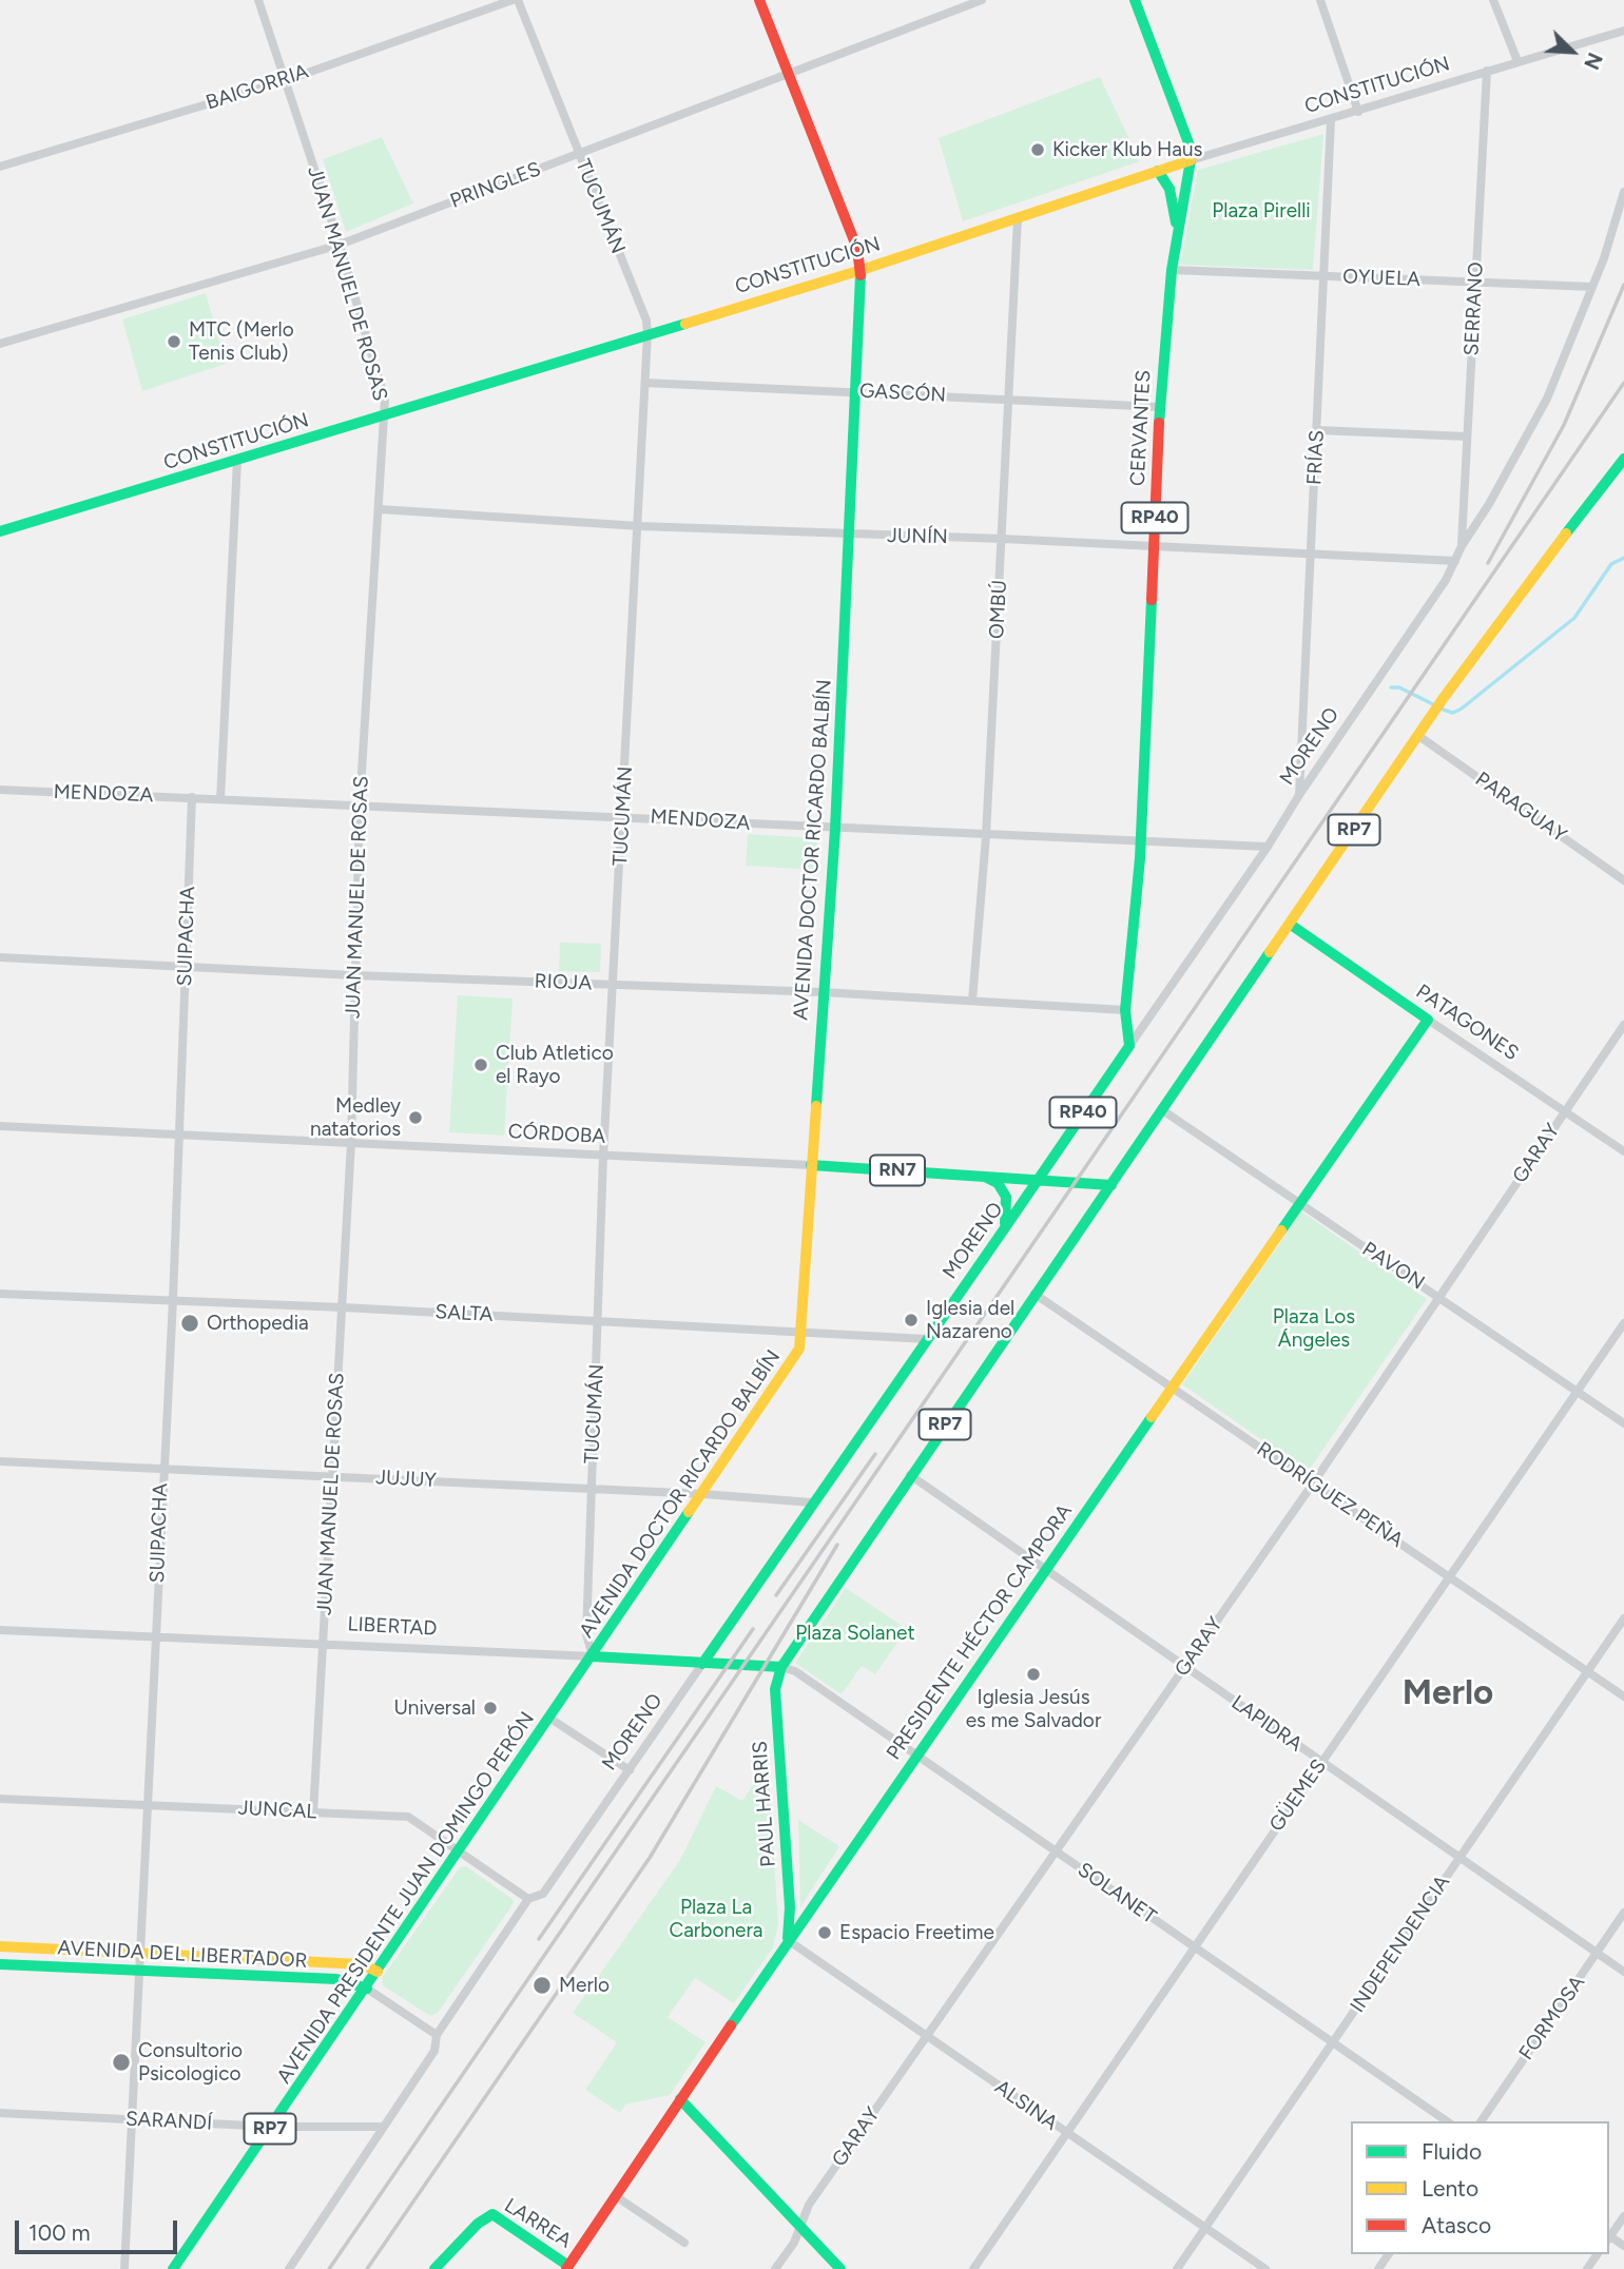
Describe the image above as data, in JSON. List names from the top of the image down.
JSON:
{
  "streets": {
    "main road": [
      "CONSTITUCIÓN",
      "CERVANTES",
      "RP40",
      "MORENO",
      "RP7",
      "AVENIDA DOCTOR RICARDO BALBÍN",
      "PATAGONES",
      "CÓRDOBA",
      "RN7",
      "LIBERTAD",
      "PRESIDENTE HÉCTOR CAMPORA",
      "PAUL HARRIS",
      "AVENIDA PRESIDENTE JUAN DOMINGO PERÓN",
      "AVENIDA DEL LIBERTADOR",
      "LARREA"
    ],
    "street": [
      "BAIGORRIA",
      "PRINGLES",
      "TUCUMÁN",
      "OYUELA",
      "JUAN MANUEL DE ROSAS",
      "SERRANO",
      "GASCÓN",
      "FRÍAS",
      "JUNÍN",
      "OMBÚ",
      "MENDOZA",
      "PARAGUAY",
      "SUIPACHA",
      "RIOJA",
      "GARAY",
      "PAVON",
      "SALTA",
      "JUJUY",
      "RODRÍGUEZ PEÑA",
      "LAPIDRA",
      "GÜEMES",
      "JUNCAL",
      "SOLANET",
      "INDEPENDENCIA",
      "FORMOSA",
      "ALSINA",
      "SARANDÍ"
    ]
  },
  "crossings": [
    ["CONSTITUCIÓN", "TUCUMÁN"],
    ["CONSTITUCIÓN", "JUAN MANUEL DE ROSAS"],
    ["CONSTITUCIÓN", "SERRANO"],
    ["CONSTITUCIÓN", "CERVANTES"],
    ["CONSTITUCIÓN", "FRÍAS"],
    ["CONSTITUCIÓN", "OMBÚ"],
    ["CONSTITUCIÓN", "AVENIDA DOCTOR RICARDO BALBÍN"],
    ["BAIGORRIA", "JUAN MANUEL DE ROSAS"],
    ["PRINGLES", "TUCUMÁN"],
    ["PRINGLES", "JUAN MANUEL DE ROSAS"],
    ["PRINGLES", "AVENIDA DOCTOR RICARDO BALBÍN"],
    ["TUCUMÁN", "GASCÓN"],
    ["TUCUMÁN", "JUNÍN"],
    ["TUCUMÁN", "MENDOZA"],
    ["TUCUMÁN", "AVENIDA DOCTOR RICARDO BALBÍN"],
    ["TUCUMÁN", "RIOJA"],
    ["TUCUMÁN", "CÓRDOBA"],
    ["TUCUMÁN", "SALTA"],
    ["TUCUMÁN", "JUJUY"],
    ["TUCUMÁN", "LIBERTAD"],
    ["TUCUMÁN", "AVENIDA PRESIDENTE JUAN DOMINGO PERÓN"],
    ["OYUELA", "SERRANO"],
    ["OYUELA", "CERVANTES"],
    ["OYUELA", "FRÍAS"],
    ["OYUELA", "MORENO"],
    ["JUAN MANUEL DE ROSAS", "JUNÍN"],
    ["JUAN MANUEL DE ROSAS", "MENDOZA"],
    ["JUAN MANUEL DE ROSAS", "RIOJA"],
    ["JUAN MANUEL DE ROSAS", "CÓRDOBA"],
    ["JUAN MANUEL DE ROSAS", "SALTA"],
    ["JUAN MANUEL DE ROSAS", "JUJUY"],
    ["JUAN MANUEL DE ROSAS", "LIBERTAD"],
    ["JUAN MANUEL DE ROSAS", "JUNCAL"],
    ["SERRANO", "MORENO"],
    ["GASCÓN", "CERVANTES"],
    ["GASCÓN", "OMBÚ"],
    ["GASCÓN", "AVENIDA DOCTOR RICARDO BALBÍN"],
    ["CERVANTES", "JUNÍN"],
    ["CERVANTES", "MORENO"],
    ["CERVANTES", "MENDOZA"],
    ["CERVANTES", "RIOJA"],
    ["FRÍAS", "JUNÍN"],
    ["FRÍAS", "MORENO"],
    ["JUNÍN", "OMBÚ"],
    ["JUNÍN", "MORENO"],
    ["JUNÍN", "AVENIDA DOCTOR RICARDO BALBÍN"],
    ["OMBÚ", "MENDOZA"],
    ["OMBÚ", "RIOJA"],
    ["MORENO", "MENDOZA"],
    ["MORENO", "CÓRDOBA"],
    ["MORENO", "SALTA"],
    ["MORENO", "JUJUY"],
    ["MORENO", "LIBERTAD"],
    ["MORENO", "JUNCAL"],
    ["MORENO", "AVENIDA DEL LIBERTADOR"],
    ["MORENO", "SARANDÍ"],
    ["MENDOZA", "AVENIDA DOCTOR RICARDO BALBÍN"],
    ["MENDOZA", "SUIPACHA"],
    ["PARAGUAY", "RP7"],
    ["RP7", "PATAGONES"],
    ["RP7", "CÓRDOBA"],
    ["RP7", "PAVON"],
    ["RP7", "RODRÍGUEZ PEÑA"],
    ["RP7", "LIBERTAD"],
    ["RP7", "LAPIDRA"],
    ["RP7", "PAUL HARRIS"],
    ["RP7", "SOLANET"],
    ["AVENIDA DOCTOR RICARDO BALBÍN", "RIOJA"],
    ["AVENIDA DOCTOR RICARDO BALBÍN", "CÓRDOBA"],
    ["AVENIDA DOCTOR RICARDO BALBÍN", "SALTA"],
    ["AVENIDA DOCTOR RICARDO BALBÍN", "JUJUY"],
    ["AVENIDA DOCTOR RICARDO BALBÍN", "LIBERTAD"],
    ["AVENIDA DOCTOR RICARDO BALBÍN", "AVENIDA PRESIDENTE JUAN DOMINGO PERÓN"],
    ["SUIPACHA", "RIOJA"],
    ["SUIPACHA", "CÓRDOBA"],
    ["SUIPACHA", "SALTA"],
    ["SUIPACHA", "JUJUY"],
    ["SUIPACHA", "LIBERTAD"],
    ["SUIPACHA", "JUNCAL"],
    ["SUIPACHA", "AVENIDA DEL LIBERTADOR"],
    ["SUIPACHA", "SARANDÍ"],
    ["PATAGONES", "GARAY"],
    ["PATAGONES", "PRESIDENTE HÉCTOR CAMPORA"],
    ["GARAY", "PAVON"],
    ["GARAY", "RODRÍGUEZ PEÑA"],
    ["GARAY", "LAPIDRA"],
    ["GARAY", "SOLANET"],
    ["GARAY", "ALSINA"],
    ["PAVON", "PRESIDENTE HÉCTOR CAMPORA"],
    ["PAVON", "GÜEMES"],
    ["RODRÍGUEZ PEÑA", "PRESIDENTE HÉCTOR CAMPORA"],
    ["RODRÍGUEZ PEÑA", "GÜEMES"],
    ["RODRÍGUEZ PEÑA", "INDEPENDENCIA"],
    ["LIBERTAD", "PAUL HARRIS"],
    ["LIBERTAD", "SOLANET"],
    ["LIBERTAD", "AVENIDA PRESIDENTE JUAN DOMINGO PERÓN"],
    ["PRESIDENTE HÉCTOR CAMPORA", "LAPIDRA"],
    ["PRESIDENTE HÉCTOR CAMPORA", "PAUL HARRIS"],
    ["PRESIDENTE HÉCTOR CAMPORA", "SOLANET"],
    ["PRESIDENTE HÉCTOR CAMPORA", "ALSINA"],
    ["PRESIDENTE HÉCTOR CAMPORA", "LARREA"],
    ["LAPIDRA", "GÜEMES"],
    ["LAPIDRA", "INDEPENDENCIA"],
    ["LAPIDRA", "FORMOSA"],
    ["GÜEMES", "SOLANET"],
    ["GÜEMES", "ALSINA"],
    ["PAUL HARRIS", "SOLANET"],
    ["PAUL HARRIS", "ALSINA"],
    ["JUNCAL", "AVENIDA PRESIDENTE JUAN DOMINGO PERÓN"],
    ["SOLANET", "INDEPENDENCIA"],
    ["AVENIDA PRESIDENTE JUAN DOMINGO PERÓN", "AVENIDA DEL LIBERTADOR"],
    ["AVENIDA PRESIDENTE JUAN DOMINGO PERÓN", "SARANDÍ"],
    ["INDEPENDENCIA", "ALSINA"]
  ],
  "districts": ["Merlo"],
  "parks": [
    "Plaza Pirelli",
    "Plaza Los Ángeles",
    "Plaza Solanet",
    "Plaza La Carbonera"
  ],
  "places": [
    "Kicker Klub Haus",
    "MTC (Merlo Tenis Club)",
    "Club Atletico el Rayo",
    "Medley natatorios",
    "Iglesia del Nazareno",
    "Orthopedia",
    "Iglesia Jesús es me Salvador",
    "Universal",
    "Espacio Freetime",
    "Merlo",
    "Consultorio Psicologico"
  ],
  "legend": ["Fluido", "Lento", "Atasco"],
  "scale_bar": "100 m",
  "north": "bottom right"
}
